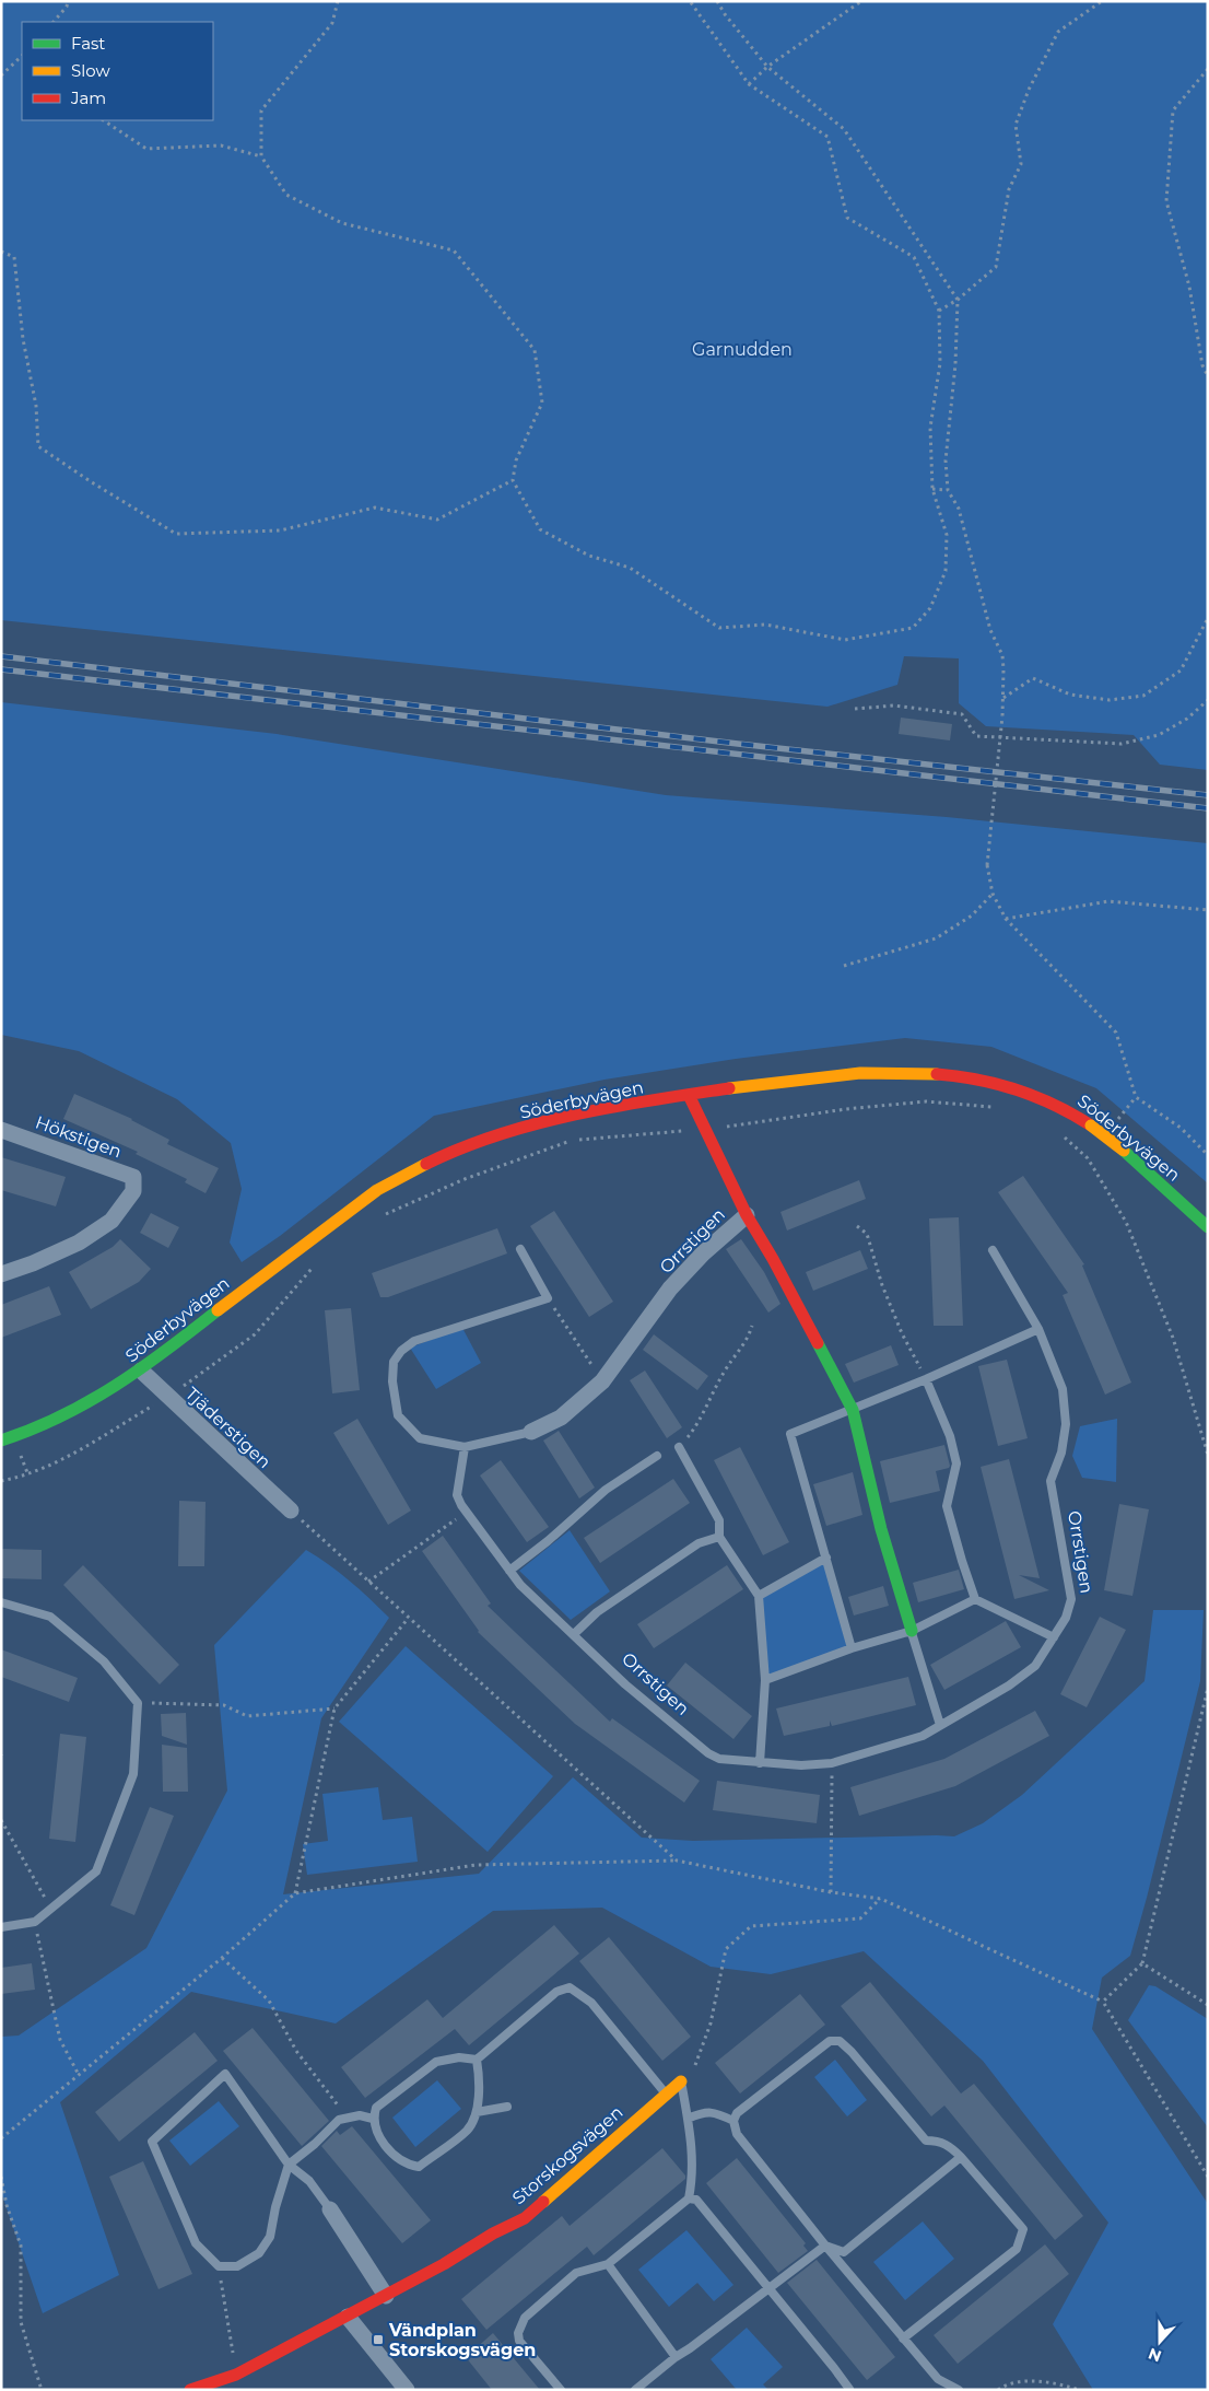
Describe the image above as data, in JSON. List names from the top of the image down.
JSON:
{
  "streets": {
    "street": [
      "Söderbyvägen",
      "Hökstigen",
      "Orrstigen",
      "Tjäderstigen",
      "Storskogsvägen"
    ]
  },
  "crossings": [
    ["Söderbyvägen", "Orrstigen"],
    ["Söderbyvägen", "Tjäderstigen"]
  ],
  "parks": ["Garnudden"],
  "places": {
    "transit": ["Vändplan Storskogsvägen"]
  },
  "legend": ["Fast", "Slow", "Jam"],
  "north": "bottom"
}
